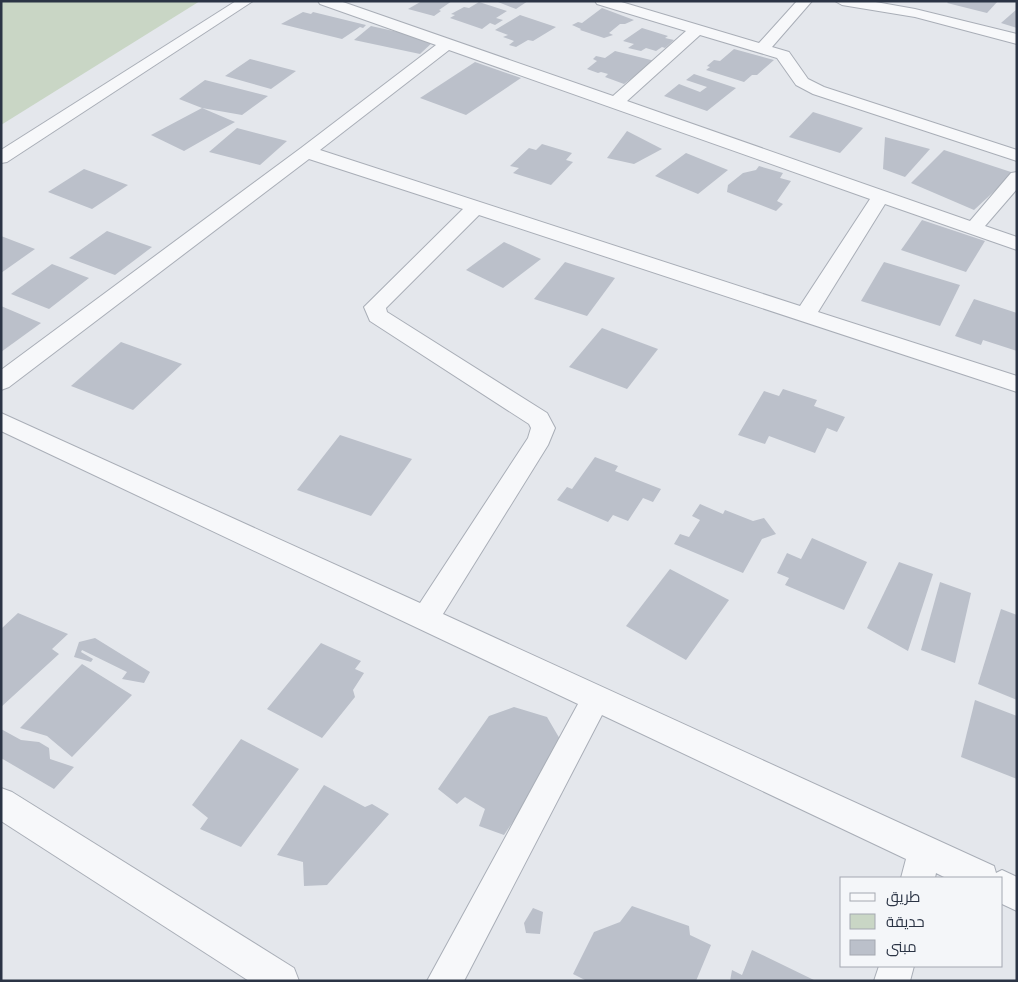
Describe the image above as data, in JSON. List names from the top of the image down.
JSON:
{
  "legend": ["طريق", "حديقة", "مبنى"]
}
